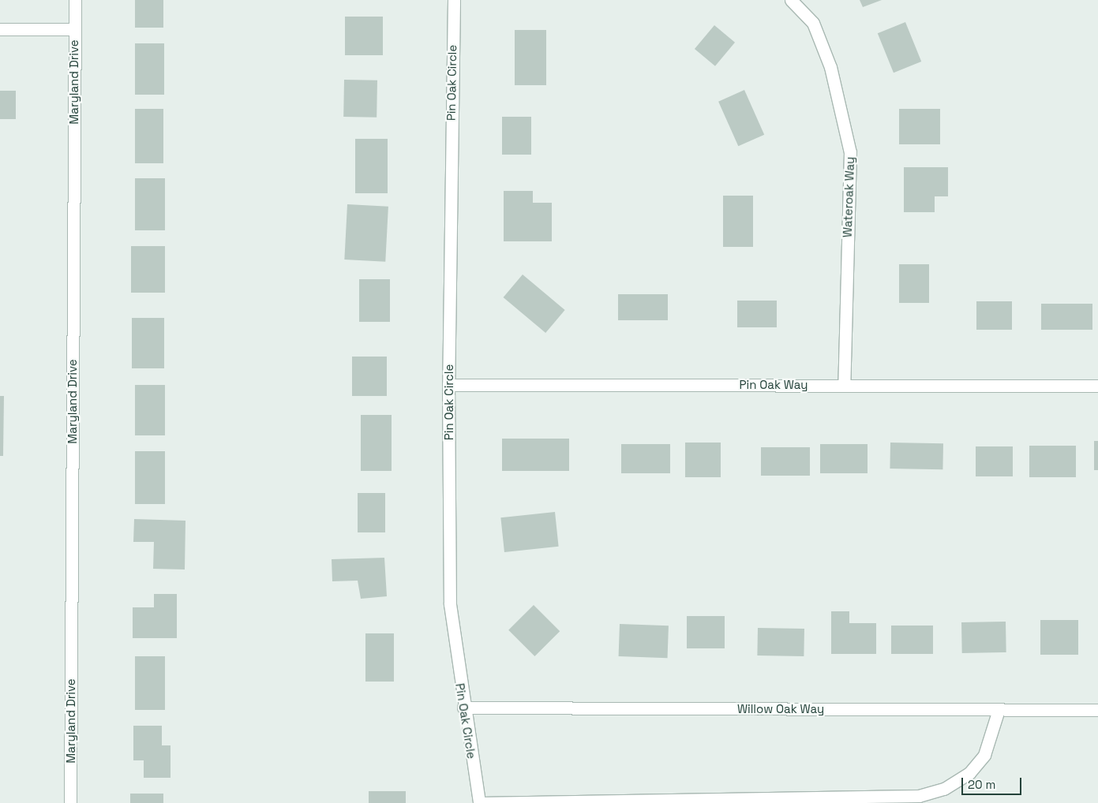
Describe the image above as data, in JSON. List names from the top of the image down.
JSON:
{
  "streets": {
    "street": [
      "Maryland Drive",
      "Pin Oak Circle",
      "Wateroak Way",
      "Pin Oak Way",
      "Willow Oak Way"
    ]
  },
  "crossings": [
    ["Pin Oak Circle", "Pin Oak Way"],
    ["Pin Oak Circle", "Willow Oak Way"],
    ["Wateroak Way", "Pin Oak Way"]
  ],
  "scale_bar": "20 m"
}
